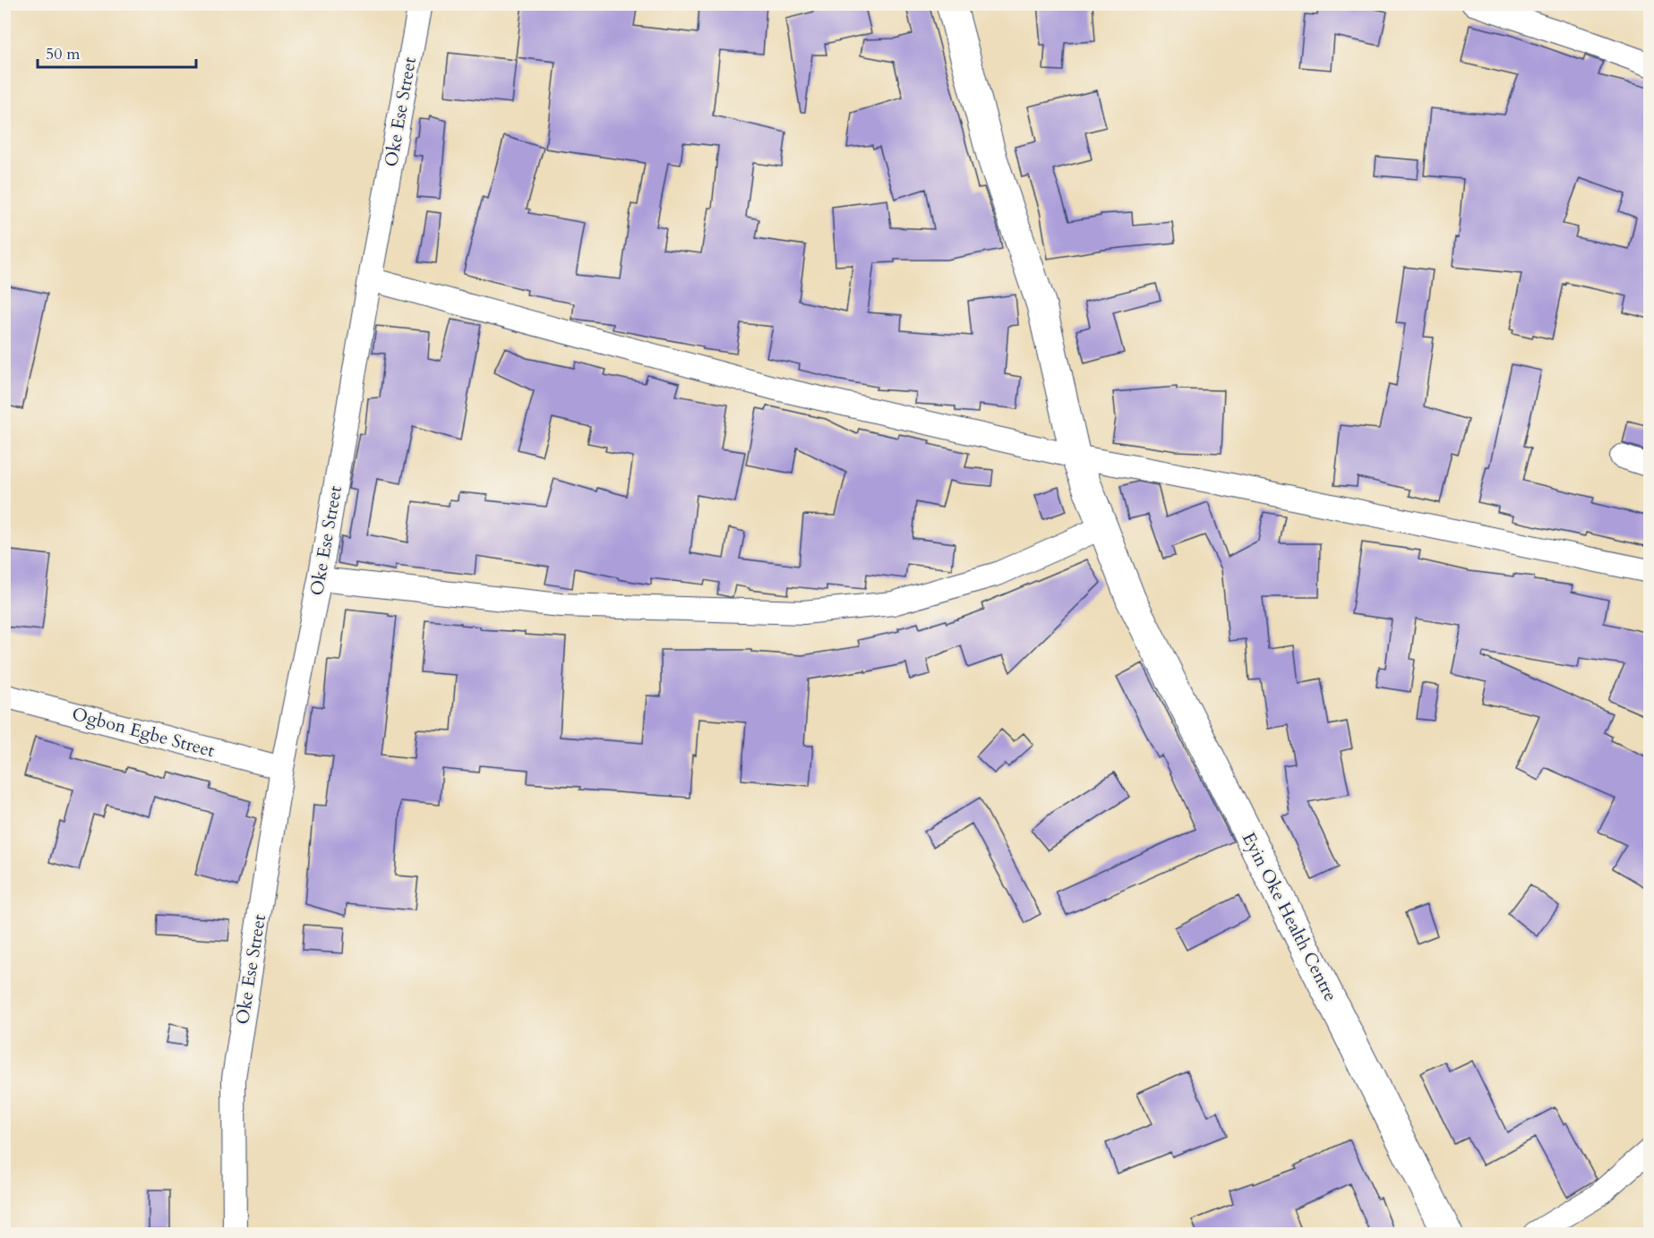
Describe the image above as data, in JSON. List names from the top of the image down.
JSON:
{
  "streets": {
    "main road": ["Eyin Oke Health Centre"],
    "street": ["Oke Ese Street", "Ogbon Egbe Street"]
  },
  "crossings": [
    ["Oke Ese Street", "Ogbon Egbe Street"]
  ],
  "scale_bar": "50 m"
}
